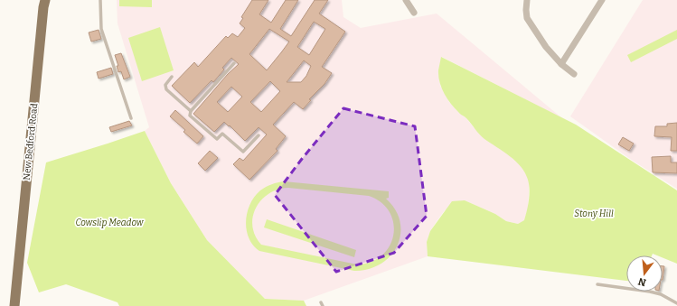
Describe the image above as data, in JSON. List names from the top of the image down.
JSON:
{
  "streets": {
    "highway": ["New Bedford Road"]
  },
  "parks": ["Stony Hill", "Cowslip Meadow"],
  "north": "bottom"
}
